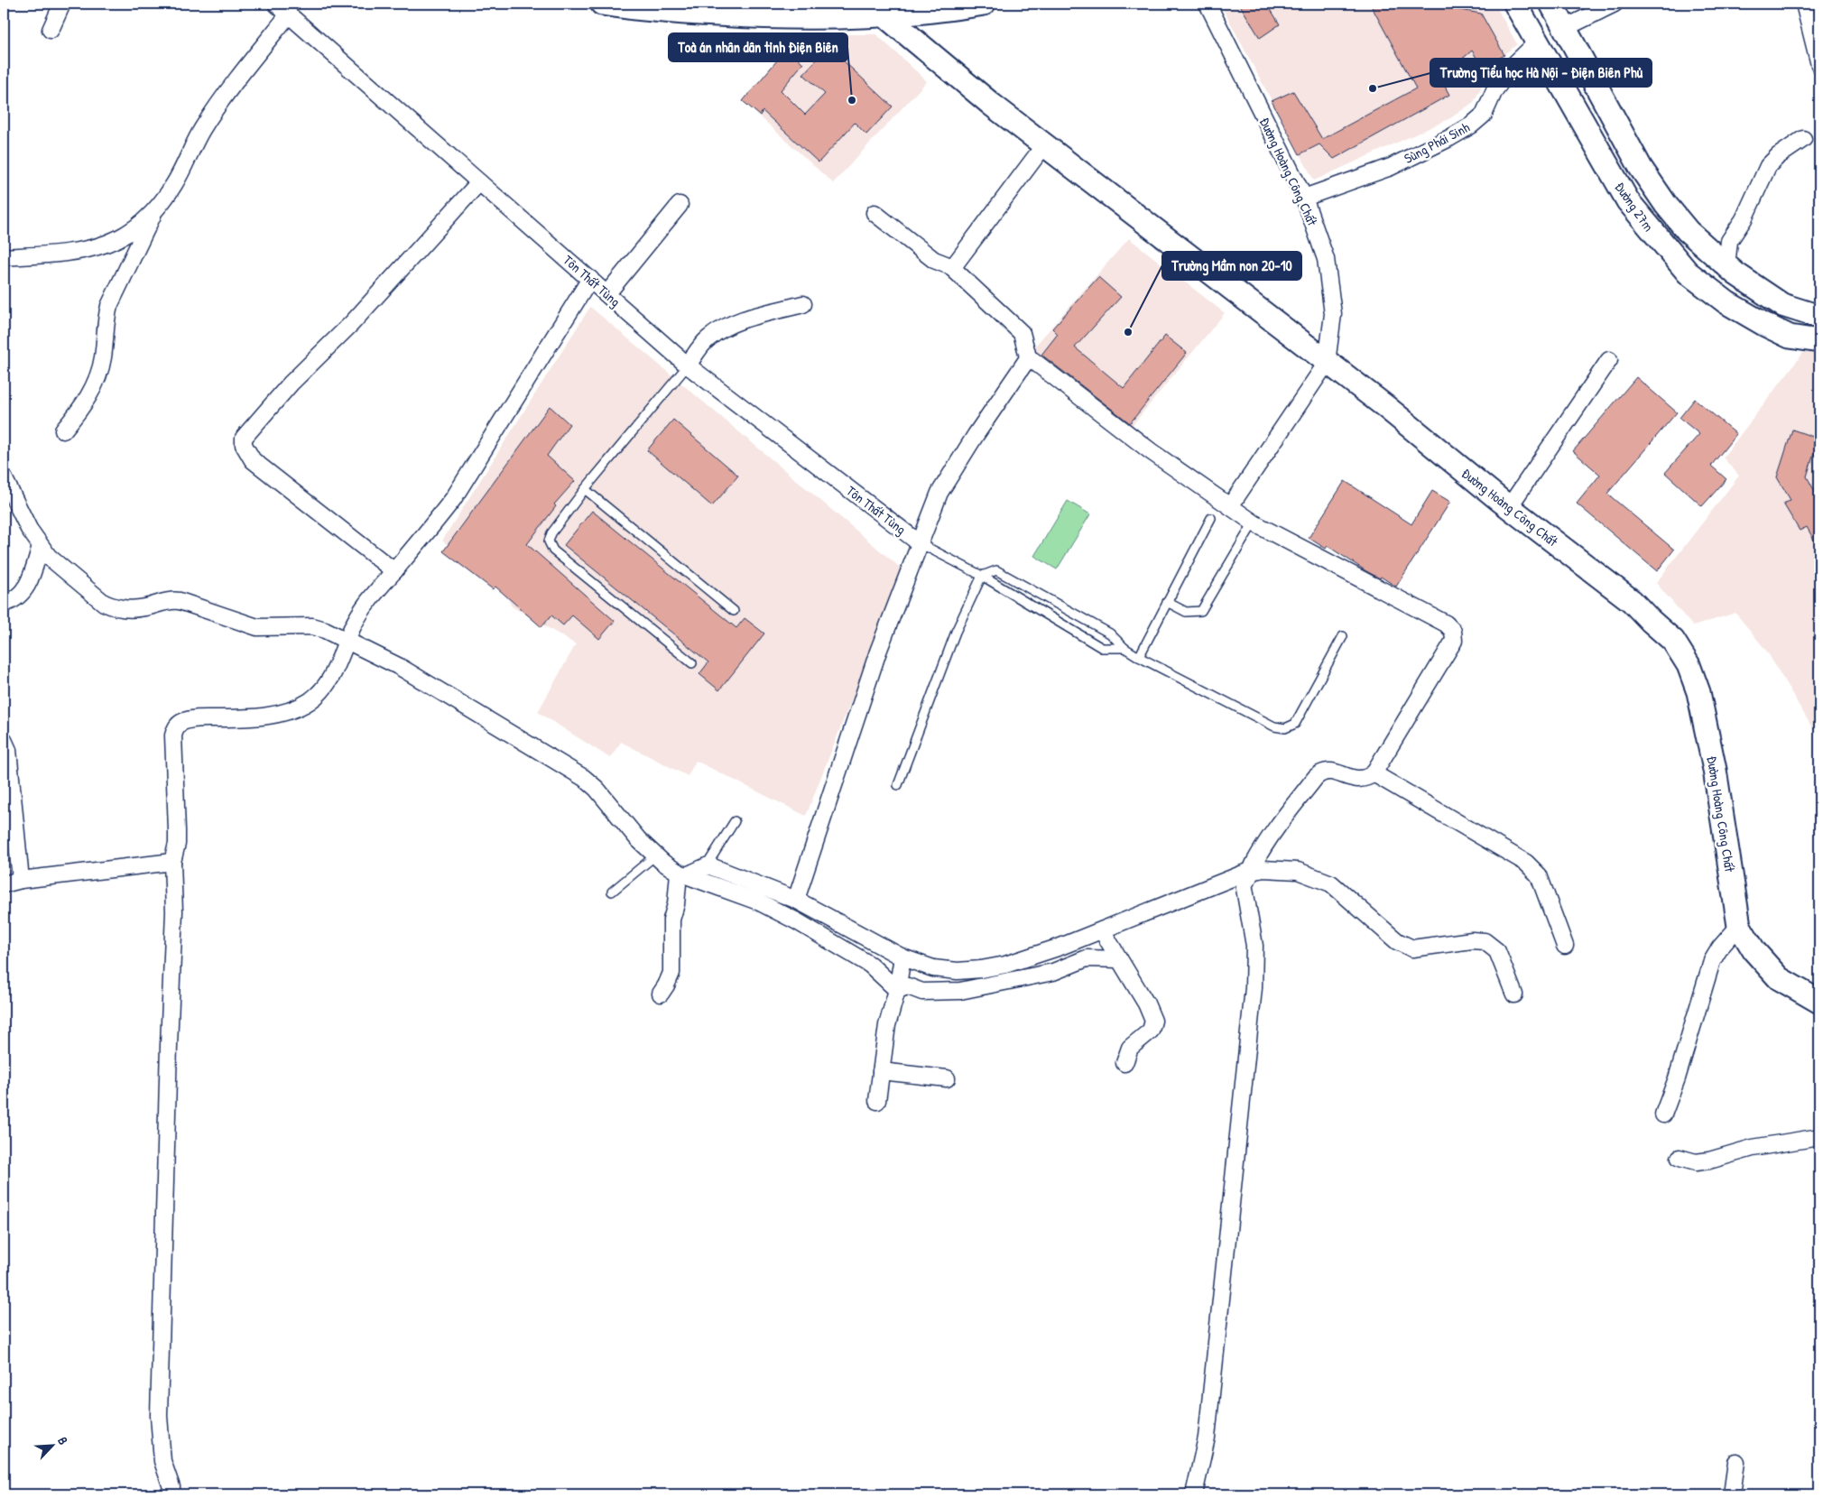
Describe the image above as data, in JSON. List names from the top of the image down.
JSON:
{
  "streets": {
    "street": [
      "Sùng Phái Sinh",
      "Đường Hoàng Công Chất",
      "Đường 27m",
      "Tôn Thất Tùng"
    ]
  },
  "crossings": [
    ["Sùng Phái Sinh", "Đường Hoàng Công Chất"],
    ["Sùng Phái Sinh", "Đường 27m"]
  ],
  "places": ["Trường Tiểu học Hà Nội - Điện Biên Phủ", "Toà án nhân dân tỉnh Điện Biên", "Trường Mầm non 20-10"],
  "north": "top right"
}
